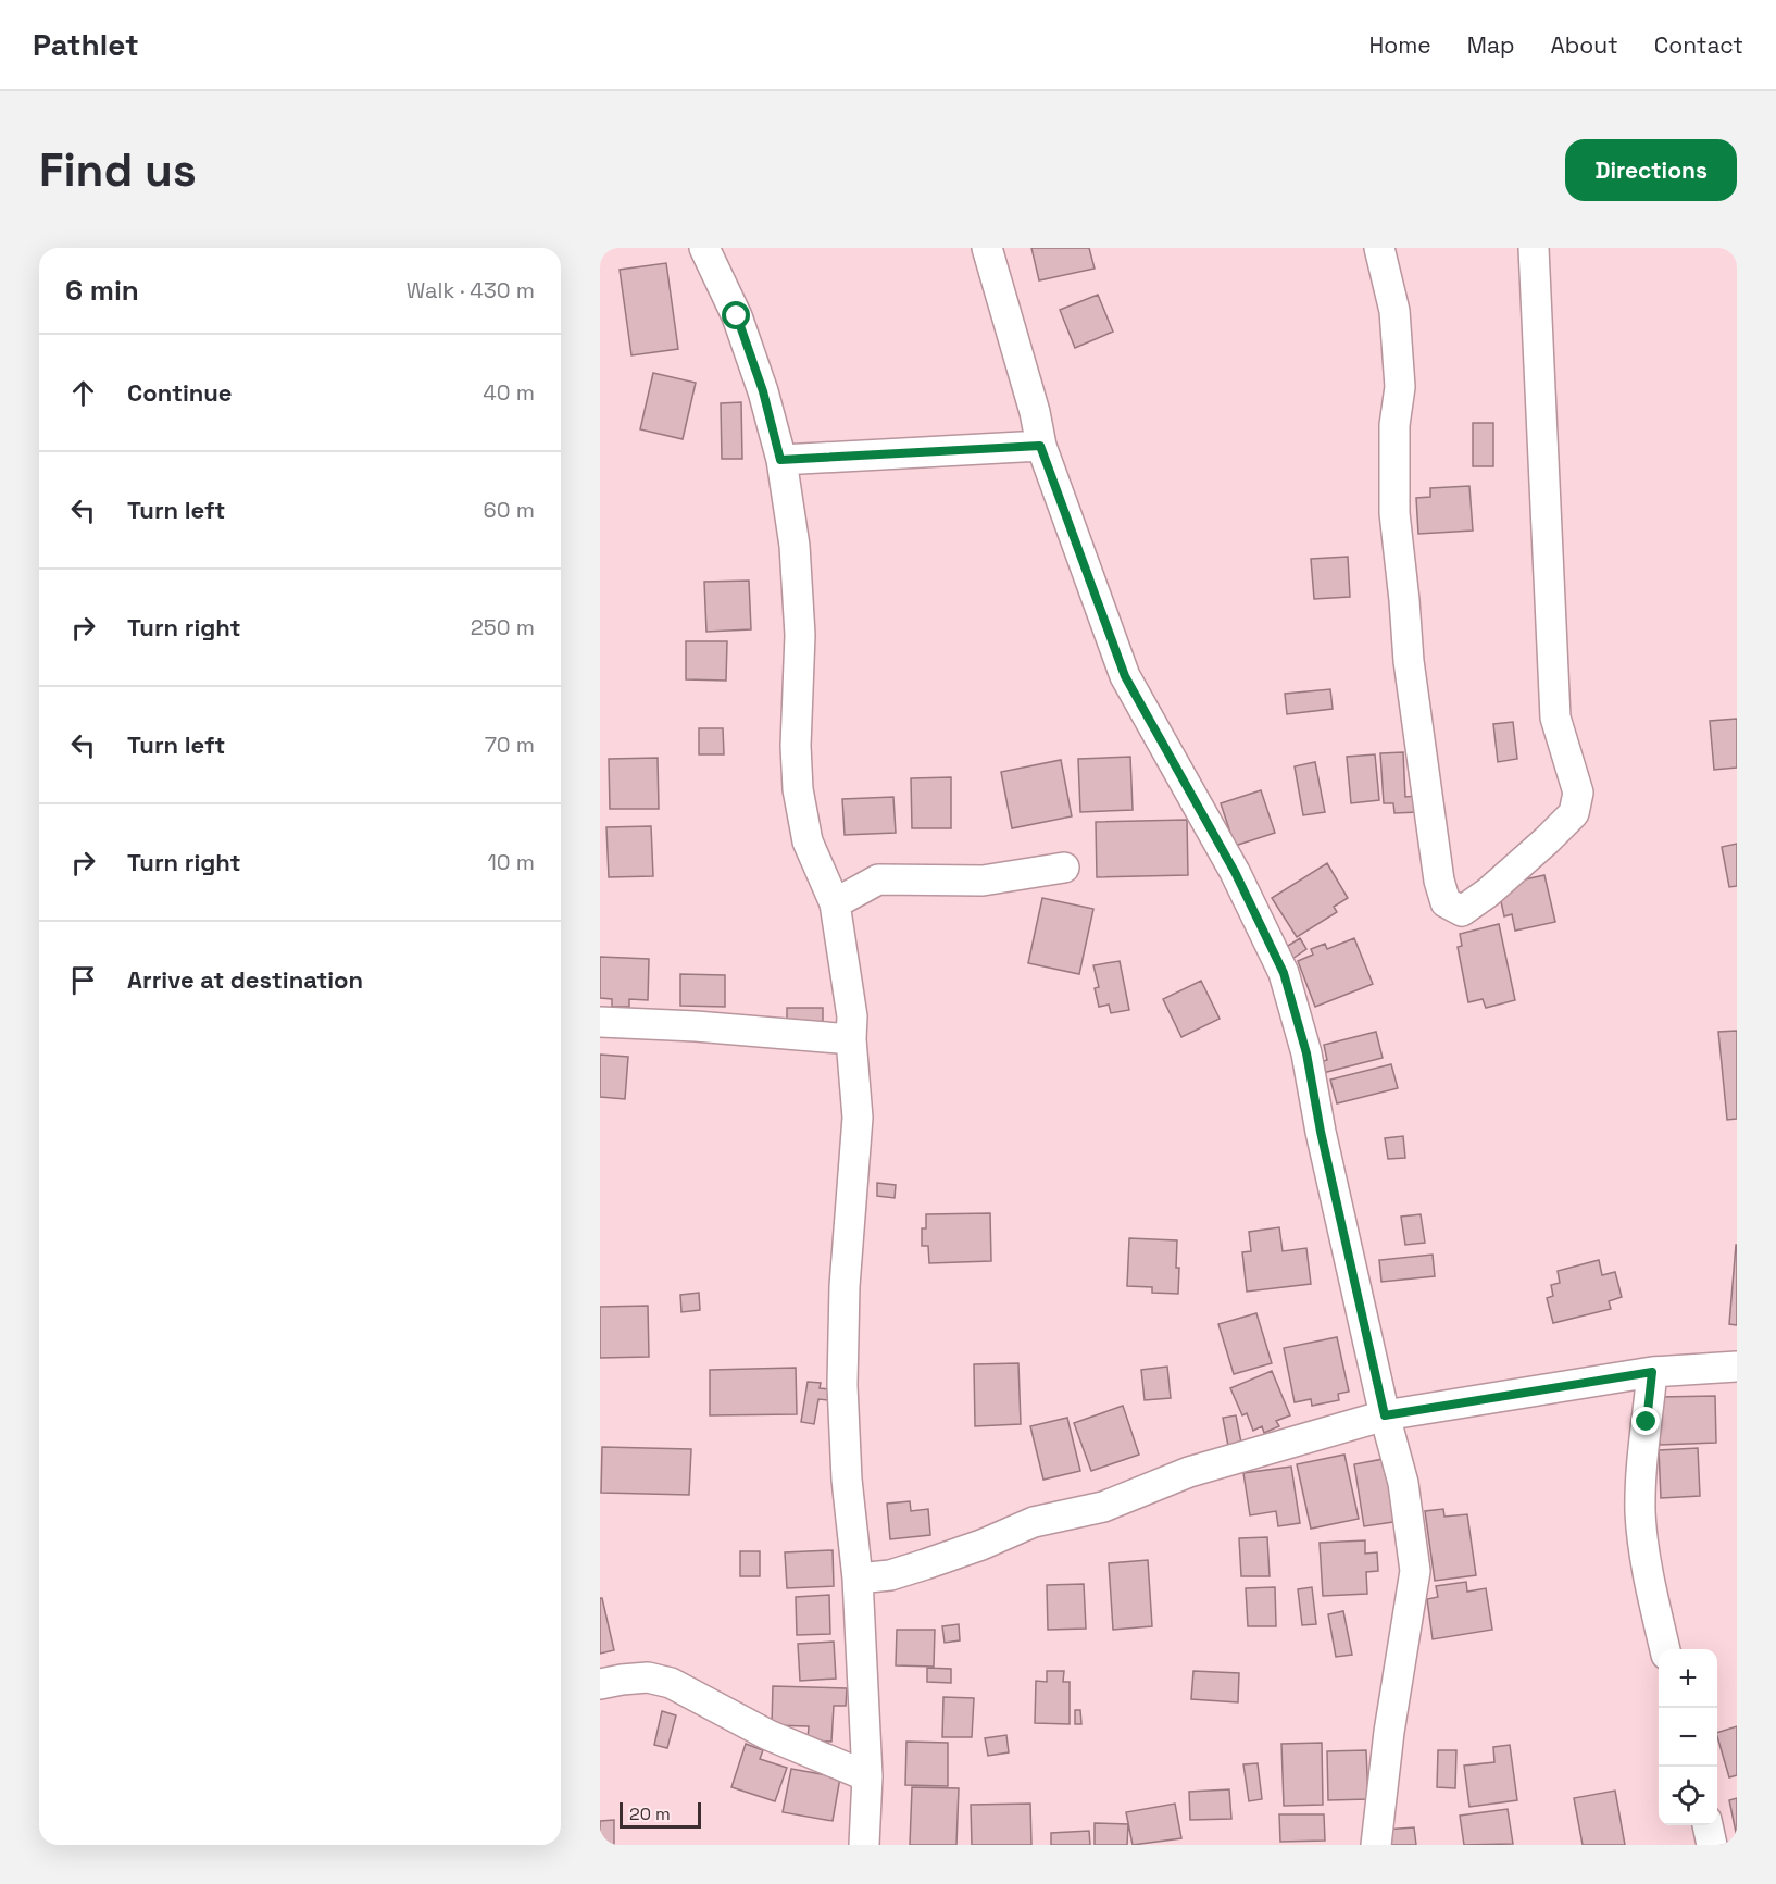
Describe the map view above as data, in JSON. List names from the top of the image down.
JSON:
{
  "scale_bar": "20 m",
  "page": {
    "header": "Pathlet",
    "nav": [
      "Home",
      "Map",
      "About",
      "Contact"
    ],
    "buttons": "Directions",
    "title": "Find us",
    "heading": ["6 min", "Walk · 430 m"],
    "list": [
      ["Continue", "40 m"],
      ["Turn left", "60 m"],
      ["Turn right", "250 m"],
      ["Turn left", "70 m"],
      ["Turn right", "10 m"],
      "Arrive at destination"
    ],
    "map_buttons": ["+", "−"],
    "scale": "20 m"
  }
}
